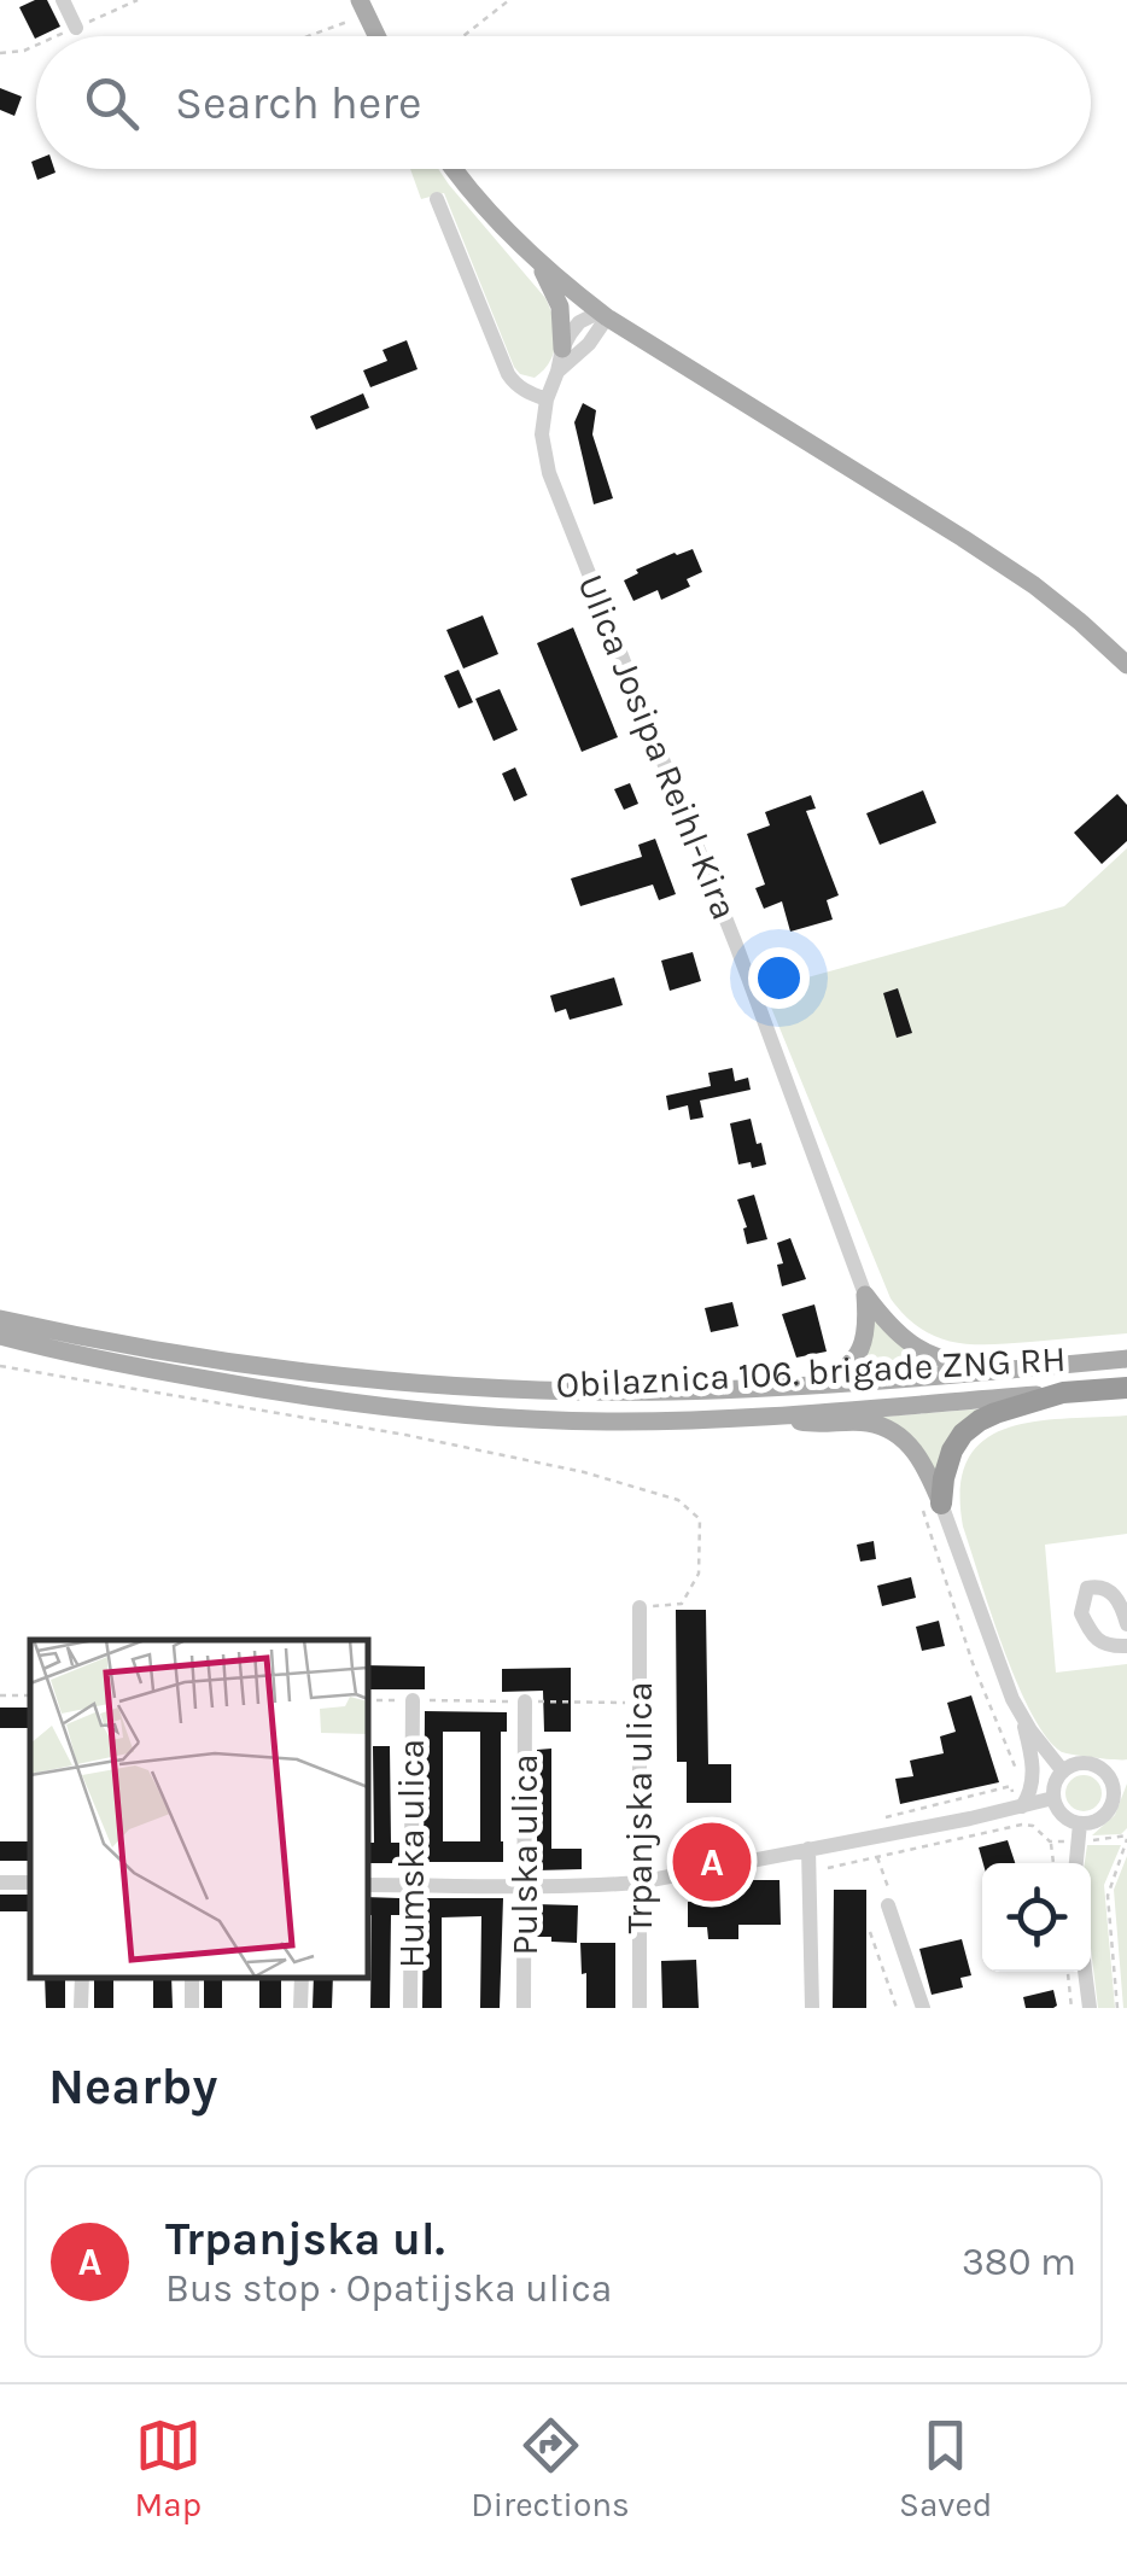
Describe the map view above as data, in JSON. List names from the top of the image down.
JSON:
{
  "streets": {
    "highway": ["Obilaznica 106. brigade ZNG RH"],
    "street": [
      "Ulica Josipa Reihl-Kira",
      "Trpanjska ulica",
      "Humska ulica",
      "Pulska ulica"
    ]
  },
  "page": {
    "search": "Search here",
    "pins": "A",
    "heading": "Nearby",
    "list": [
      {
        "mark": "A",
        "name": "Trpanjska ul.",
        "note": "Bus stop · Opatijska ulica",
        "value": "380 m"
      }
    ],
    "nav": ["Map", "Directions", "Saved"]
  }
}
